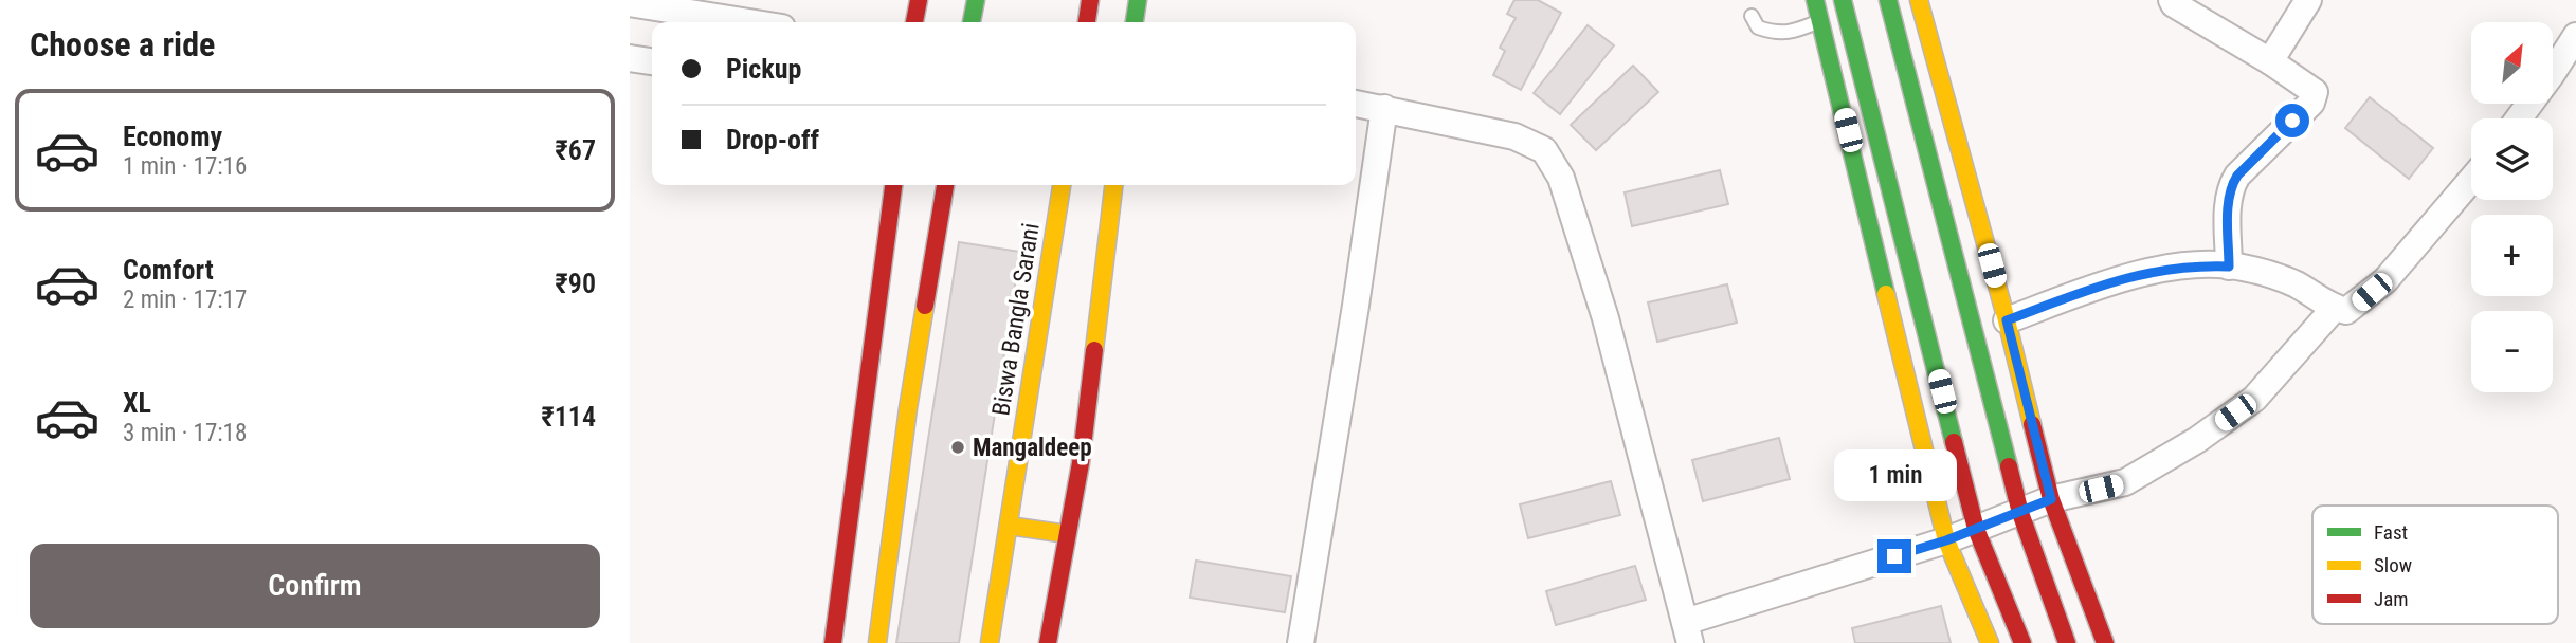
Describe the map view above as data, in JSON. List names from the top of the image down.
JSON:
{
  "streets": {
    "main road": ["Biswa Bangla Sarani"]
  },
  "places": ["Mangaldeep"],
  "legend": ["Fast", "Slow", "Jam"],
  "north": "top right",
  "page": {
    "heading": "Choose a ride",
    "map_buttons": ["+", "−"],
    "banner": ["Pickup", "Drop-off"],
    "list": [
      {
        "name": "Economy",
        "note": "1 min · 17:16",
        "value": "₹67"
      },
      {
        "name": "Comfort",
        "note": "2 min · 17:17",
        "value": "₹90"
      },
      {
        "name": "XL",
        "note": "3 min · 17:18",
        "value": "₹114"
      }
    ],
    "bubble": "1 min",
    "buttons": "Confirm"
  }
}
